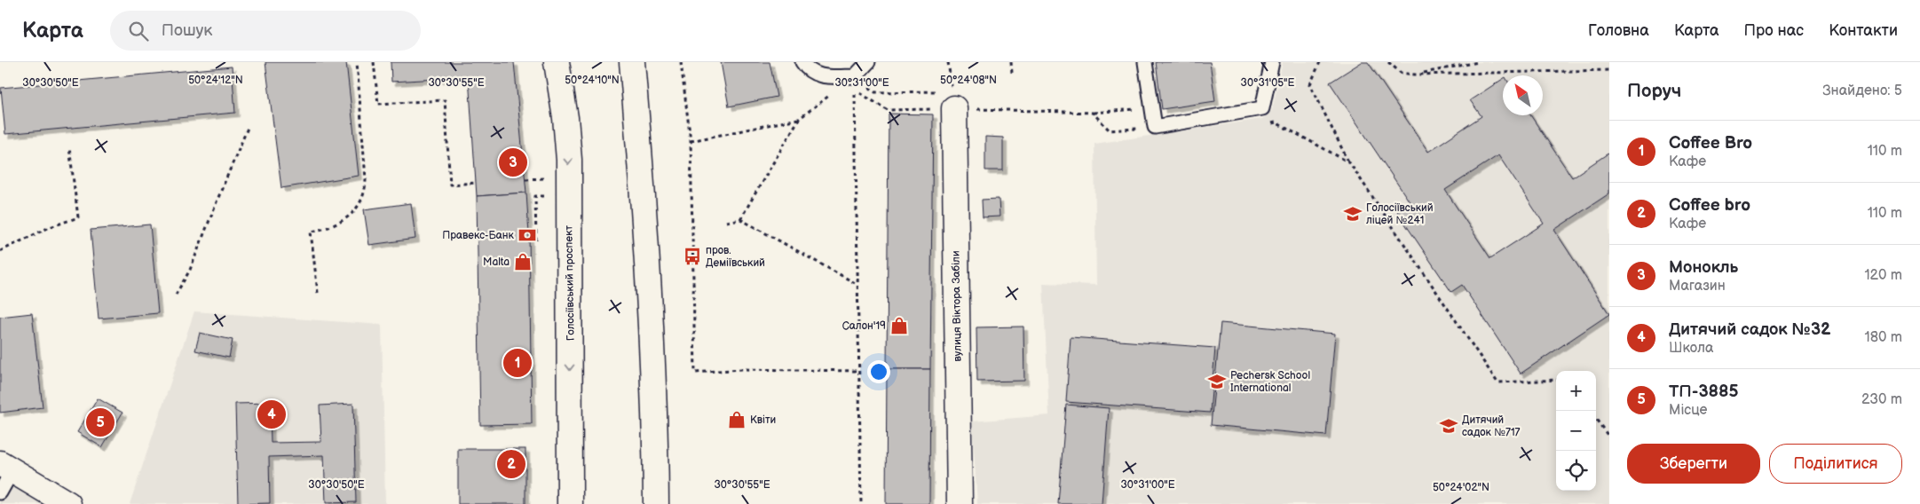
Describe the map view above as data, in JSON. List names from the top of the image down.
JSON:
{
  "streets": {
    "main road": ["Голосіївський проспект", "вулиця Віктора Забіли"]
  },
  "places": {
    "school or university": ["Голосіївський ліцей №241", "Pechersk School International", "Дитячий садок №717"],
    "bank": ["Правекс-Банк"],
    "bus stop": ["пров. Деміївський"],
    "shop": ["Malta", "Салон'19", "Квіти"]
  },
  "north": "top left",
  "page": {
    "header": "Карта",
    "search": "Пошук",
    "nav": [
      "Головна",
      "Карта",
      "Про нас",
      "Контакти"
    ],
    "heading": ["Поруч", "Знайдено: 5"],
    "list": [
      {
        "mark": "1",
        "name": "Coffee Bro",
        "note": "Кафе",
        "value": "110 m"
      },
      {
        "mark": "2",
        "name": "Coffee bro",
        "note": "Кафе",
        "value": "110 m"
      },
      {
        "mark": "3",
        "name": "Монокль",
        "note": "Магазин",
        "value": "120 m"
      },
      {
        "mark": "4",
        "name": "Дитячий садок №32",
        "note": "Школа",
        "value": "180 m"
      },
      {
        "mark": "5",
        "name": "ТП-3885",
        "note": "Місце",
        "value": "230 m"
      }
    ],
    "pins": [
      "3",
      "1",
      "4",
      "5",
      "2"
    ],
    "map_buttons": ["+", "−"],
    "buttons": ["Зберегти", "Поділитися"]
  },
  "coordinates": [
    "50°24'12\"N",
    "50°24'10\"N",
    "50°24'08\"N",
    "30°30'50\"E",
    "30°30'55\"E",
    "30°31'00\"E",
    "30°31'05\"E",
    "50°24'02\"N"
  ]
}
